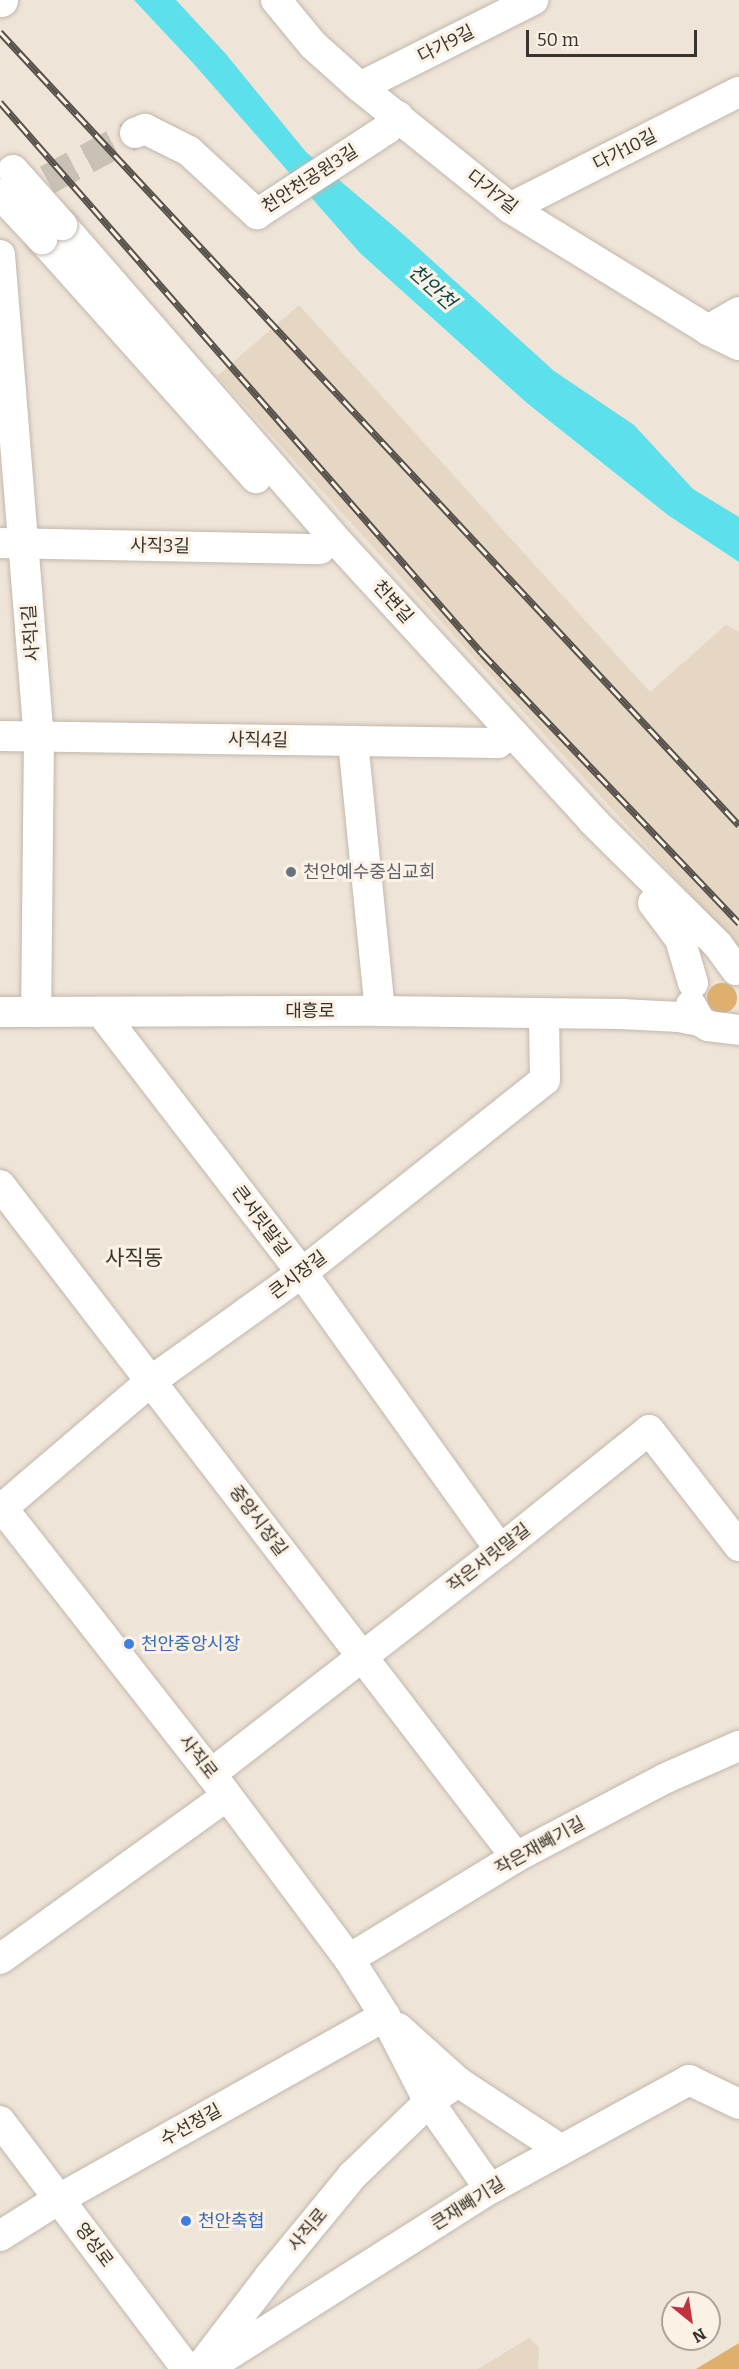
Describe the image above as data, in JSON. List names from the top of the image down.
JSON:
{
  "streets": {
    "street": [
      "다가9길",
      "다가10길",
      "천안천공원3길",
      "다가7길",
      "사직3길",
      "천변길",
      "사직1길",
      "사직4길",
      "대흥로",
      "큰서릿말길",
      "큰시장길",
      "중앙시장길",
      "작은서릿말길",
      "사직로",
      "작은재빼기길",
      "수선정길",
      "큰재빼기길",
      "영성로"
    ]
  },
  "crossings": [
    ["다가9길", "다가7길"],
    ["다가10길", "다가7길"],
    ["천안천공원3길", "다가7길"],
    ["사직3길", "천변길"],
    ["사직3길", "사직1길"],
    ["천변길", "사직4길"],
    ["사직1길", "사직4길"],
    ["사직1길", "대흥로"],
    ["대흥로", "큰서릿말길"],
    ["대흥로", "큰시장길"],
    ["큰서릿말길", "큰시장길"],
    ["큰서릿말길", "작은서릿말길"],
    ["큰시장길", "중앙시장길"],
    ["큰시장길", "사직로"],
    ["중앙시장길", "작은서릿말길"],
    ["중앙시장길", "작은재빼기길"],
    ["작은서릿말길", "사직로"],
    ["사직로", "작은재빼기길"],
    ["사직로", "수선정길"],
    ["사직로", "큰재빼기길"],
    ["수선정길", "영성로"]
  ],
  "districts": ["사직동"],
  "water": ["천안천"],
  "places": ["천안예수중심교회", "천안중앙시장", "천안축협"],
  "scale_bar": "50 m",
  "north": "bottom right"
}
